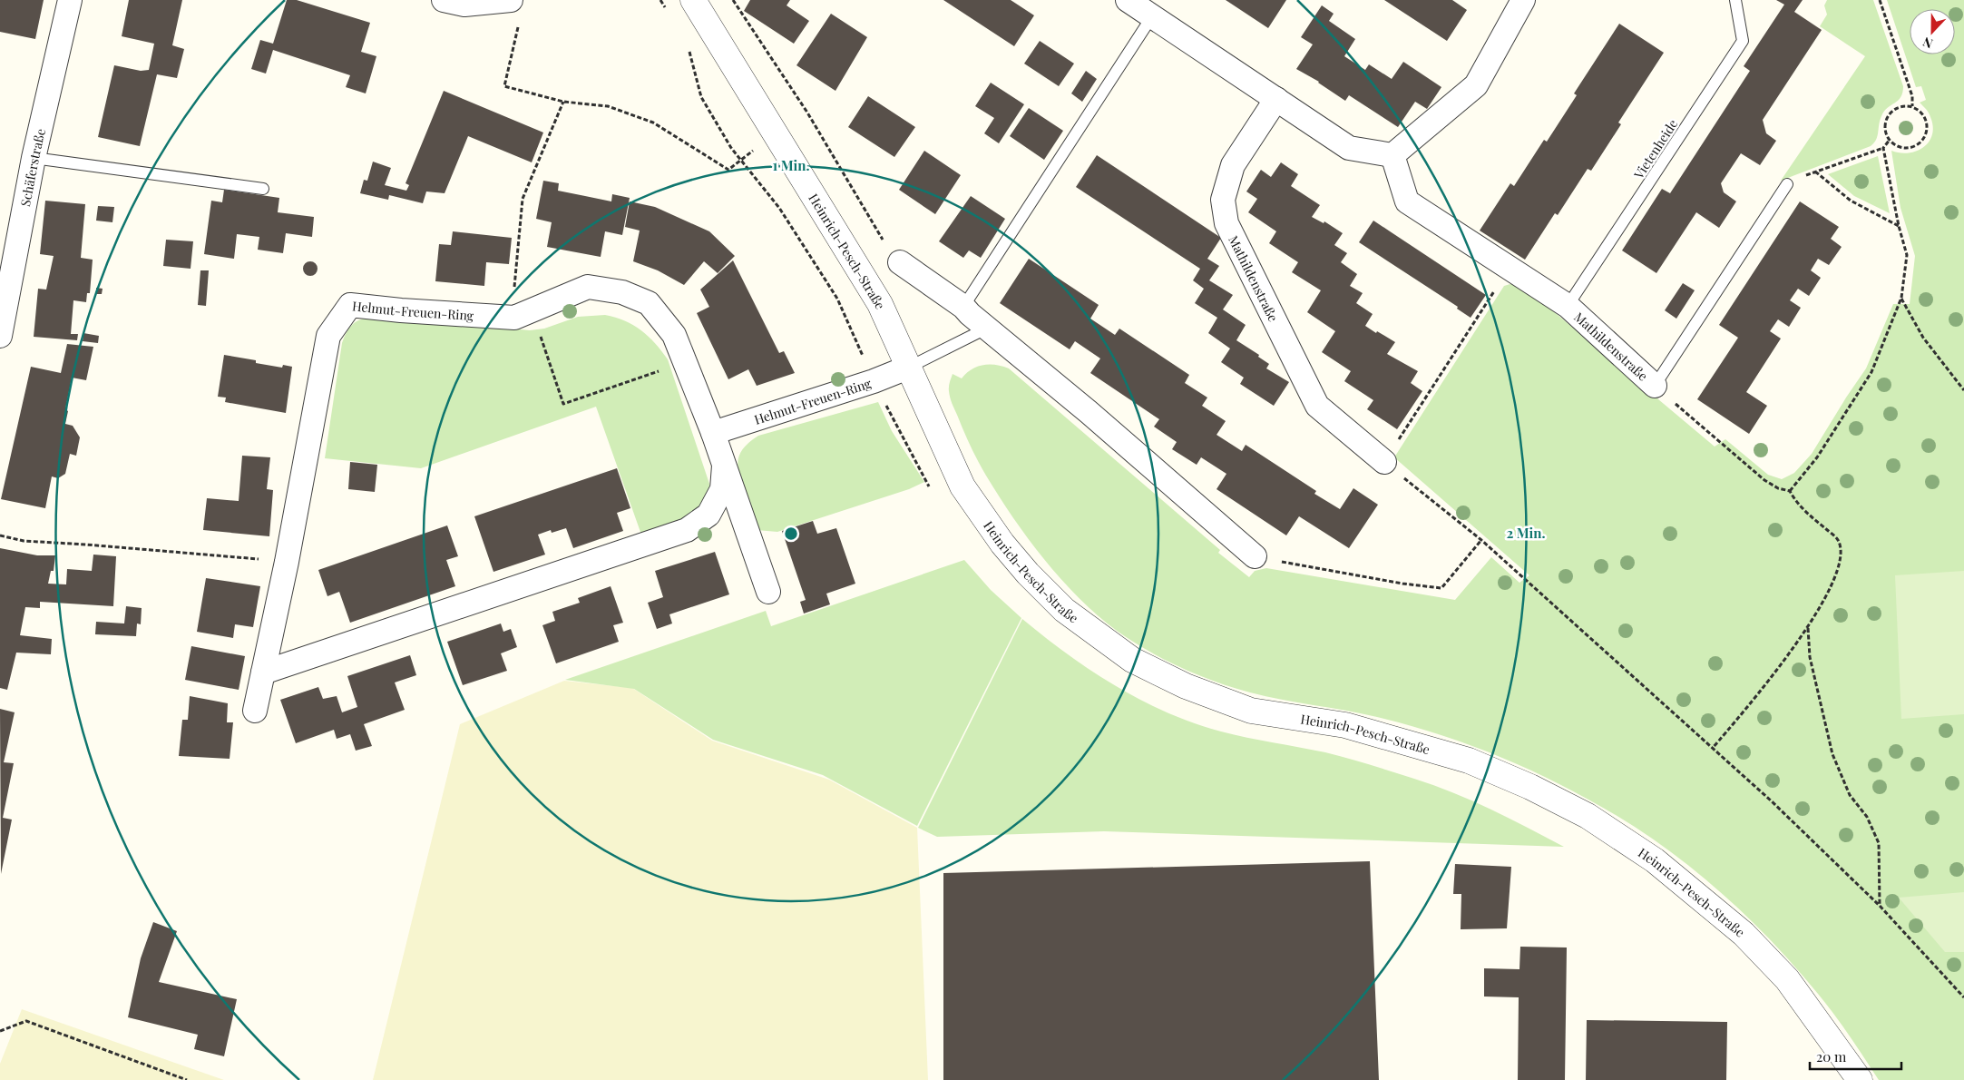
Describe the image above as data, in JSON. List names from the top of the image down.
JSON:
{
  "streets": {
    "street": [
      "Schäferstraße",
      "Heinrich-Pesch-Straße",
      "Mathildenstraße",
      "Helmut-Freuen-Ring"
    ],
    "lane": ["Vietenheide"]
  },
  "crossings": [
    ["Vietenheide", "Mathildenstraße"],
    ["Heinrich-Pesch-Straße", "Helmut-Freuen-Ring"]
  ],
  "scale_bar": "20 m",
  "north": "bottom",
  "rings": ["1 Min.", "2 Min."]
}
